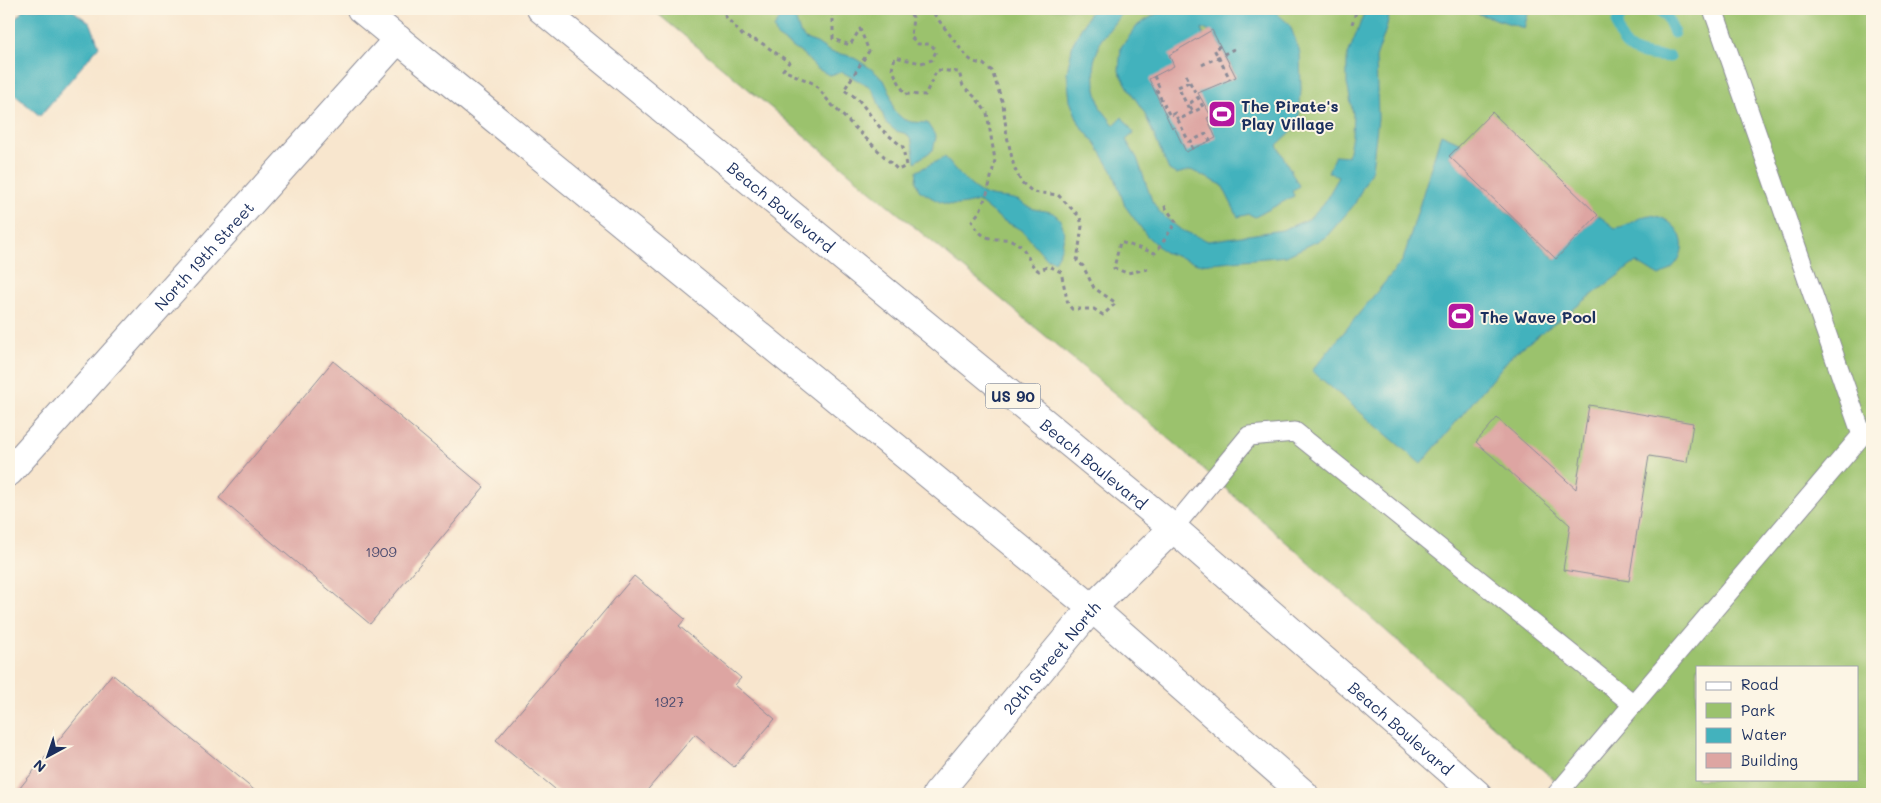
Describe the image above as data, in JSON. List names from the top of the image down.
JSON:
{
  "streets": {
    "main road": [
      "Beach Boulevard",
      "North 19th Street",
      "US 90",
      "20th Street North"
    ]
  },
  "crossings": [
    ["Beach Boulevard", "20th Street North"]
  ],
  "places": {
    "sports": ["The Pirate's Play Village", "The Wave Pool"]
  },
  "house_numbers": ["1909", "1927"],
  "legend": [
    "Road",
    "Park",
    "Water",
    "Building"
  ],
  "north": "bottom left"
}
